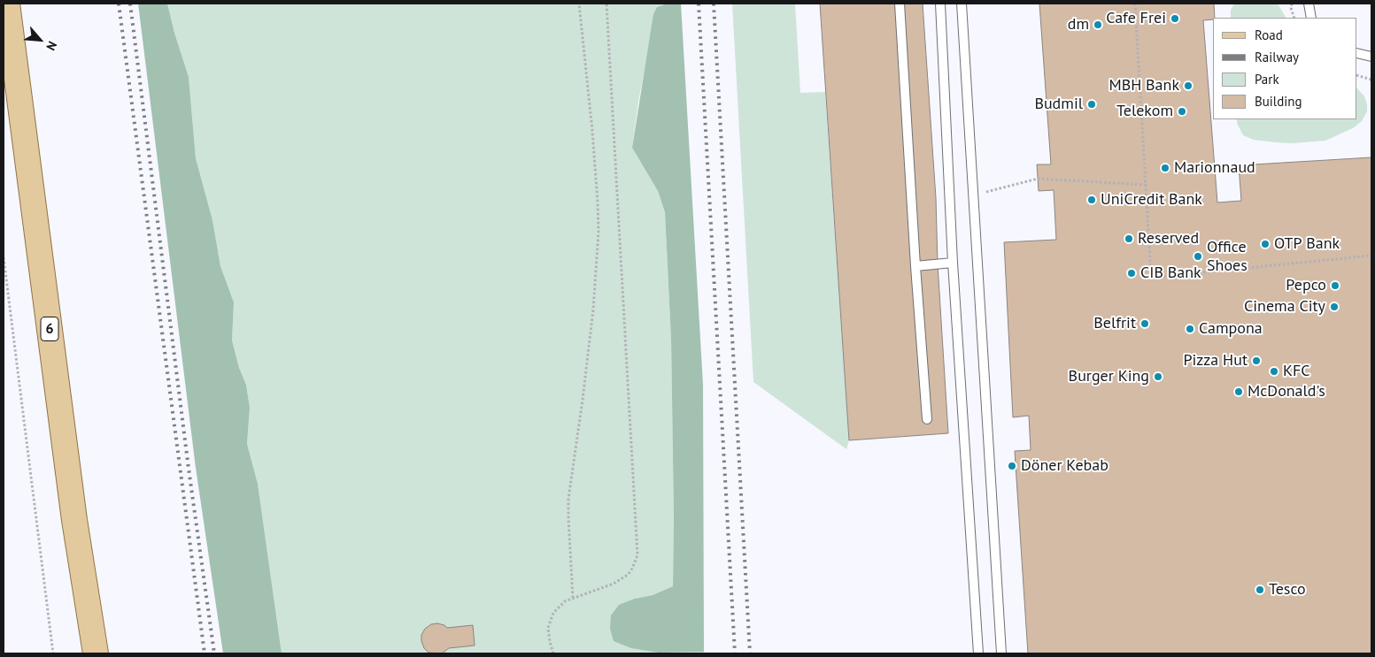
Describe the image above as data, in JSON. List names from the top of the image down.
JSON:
{
  "streets": {
    "main road": ["6"]
  },
  "places": [
    "Cafe Frei",
    "dm",
    "MBH Bank",
    "Budmil",
    "Telekom",
    "Marionnaud",
    "UniCredit Bank",
    "Reserved",
    "OTP Bank",
    "Office Shoes",
    "CIB Bank",
    "Pepco",
    "Cinema City",
    "Belfrit",
    "Campona",
    "Pizza Hut",
    "KFC",
    "Burger King",
    "McDonald's",
    "Döner Kebab",
    "Tesco"
  ],
  "legend": [
    "Road",
    "Railway",
    "Park",
    "Building"
  ],
  "north": "bottom right"
}
